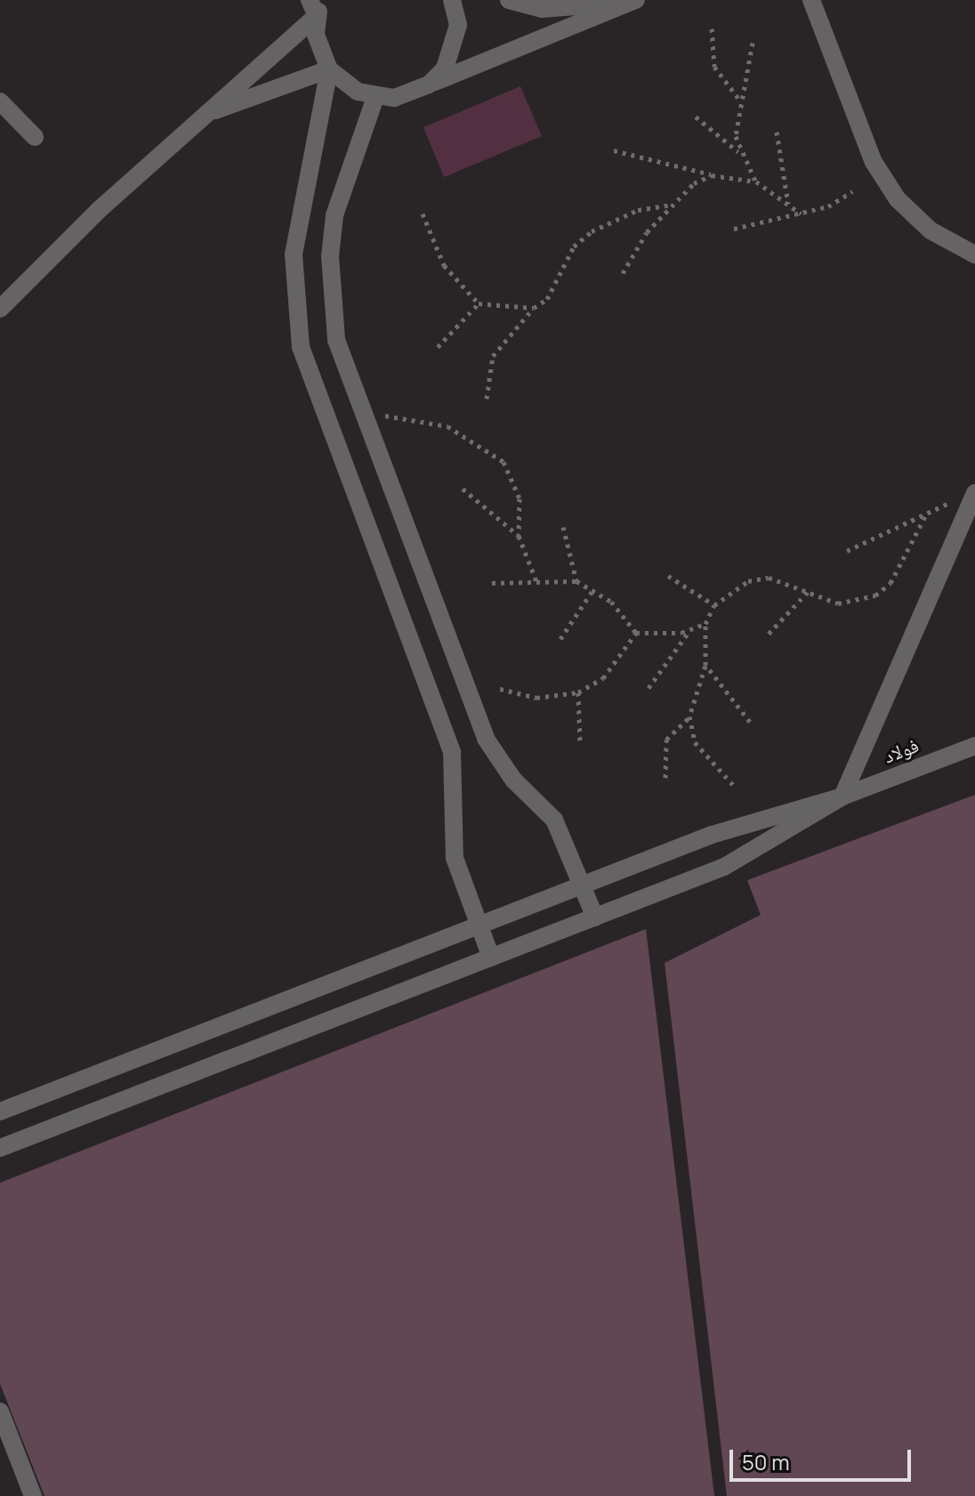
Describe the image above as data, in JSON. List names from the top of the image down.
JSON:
{
  "streets": {
    "lane": ["فولاد"]
  },
  "scale_bar": "50 m"
}
